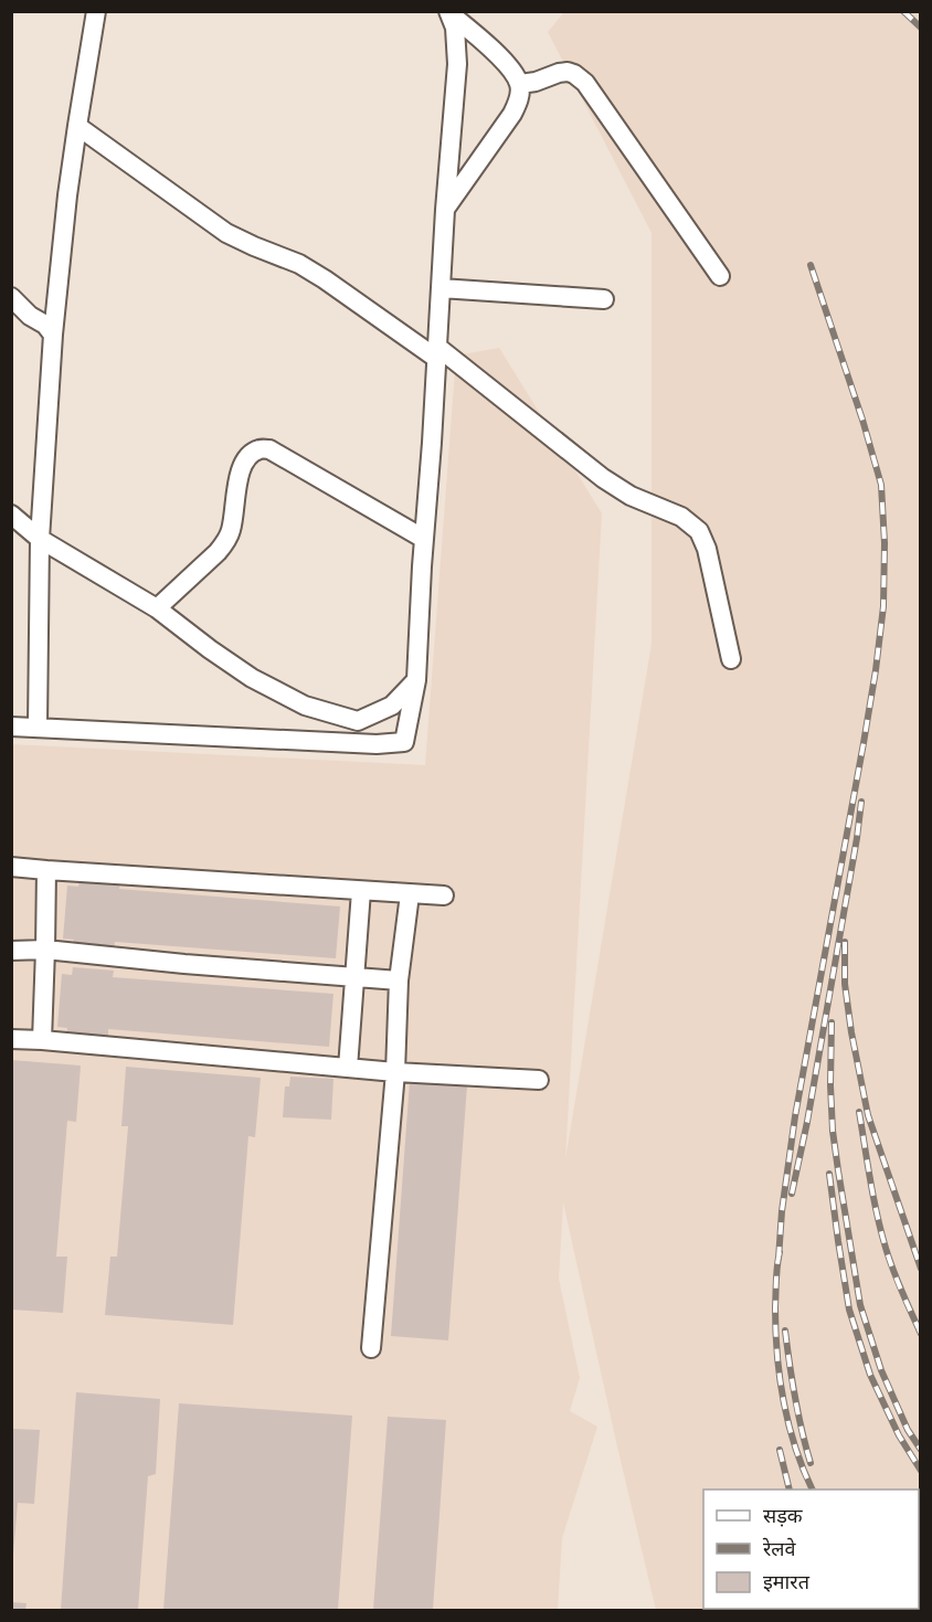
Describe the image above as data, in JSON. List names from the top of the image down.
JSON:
{
  "legend": ["सड़क", "रेलवे", "इमारत"]
}
